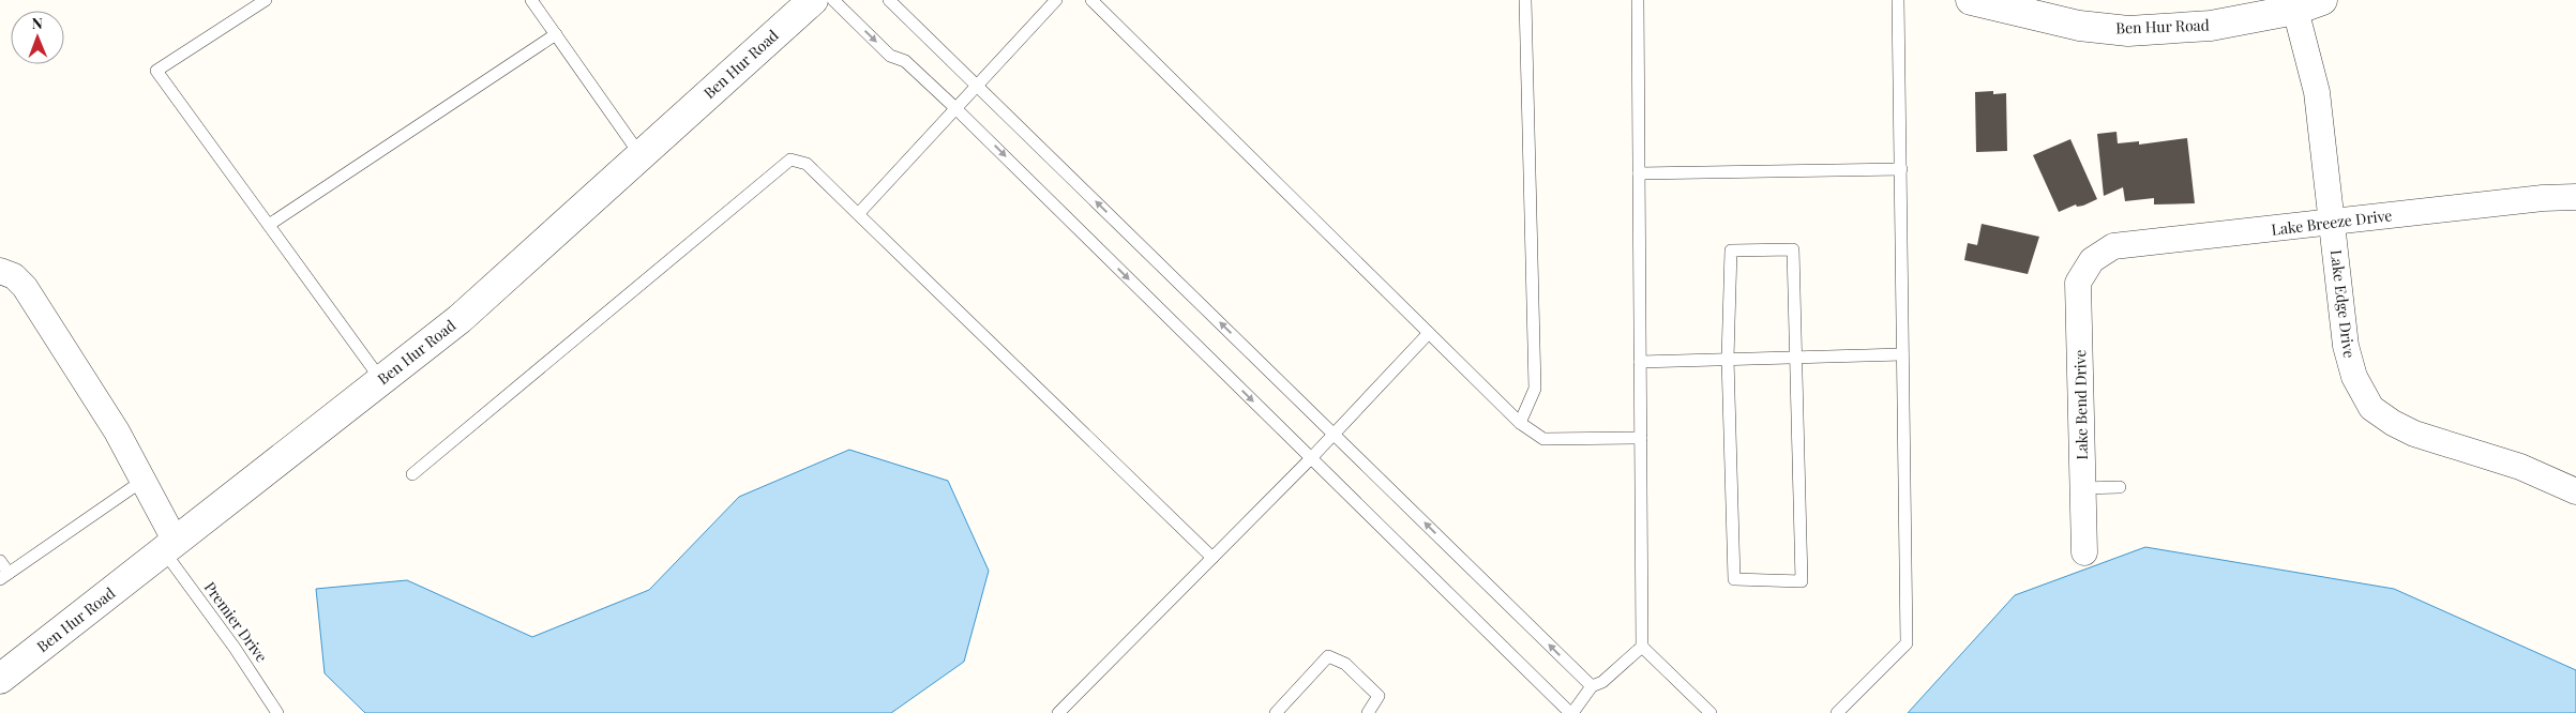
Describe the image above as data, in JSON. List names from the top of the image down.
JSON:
{
  "streets": {
    "street": [
      "Ben Hur Road",
      "Lake Breeze Drive",
      "Lake Edge Drive",
      "Lake Bend Drive"
    ],
    "lane": ["Premier Drive"]
  },
  "crossings": [
    ["Ben Hur Road", "Lake Edge Drive"],
    ["Ben Hur Road", "Premier Drive"],
    ["Lake Breeze Drive", "Lake Edge Drive"],
    ["Lake Breeze Drive", "Lake Bend Drive"]
  ],
  "north": "top"
}
